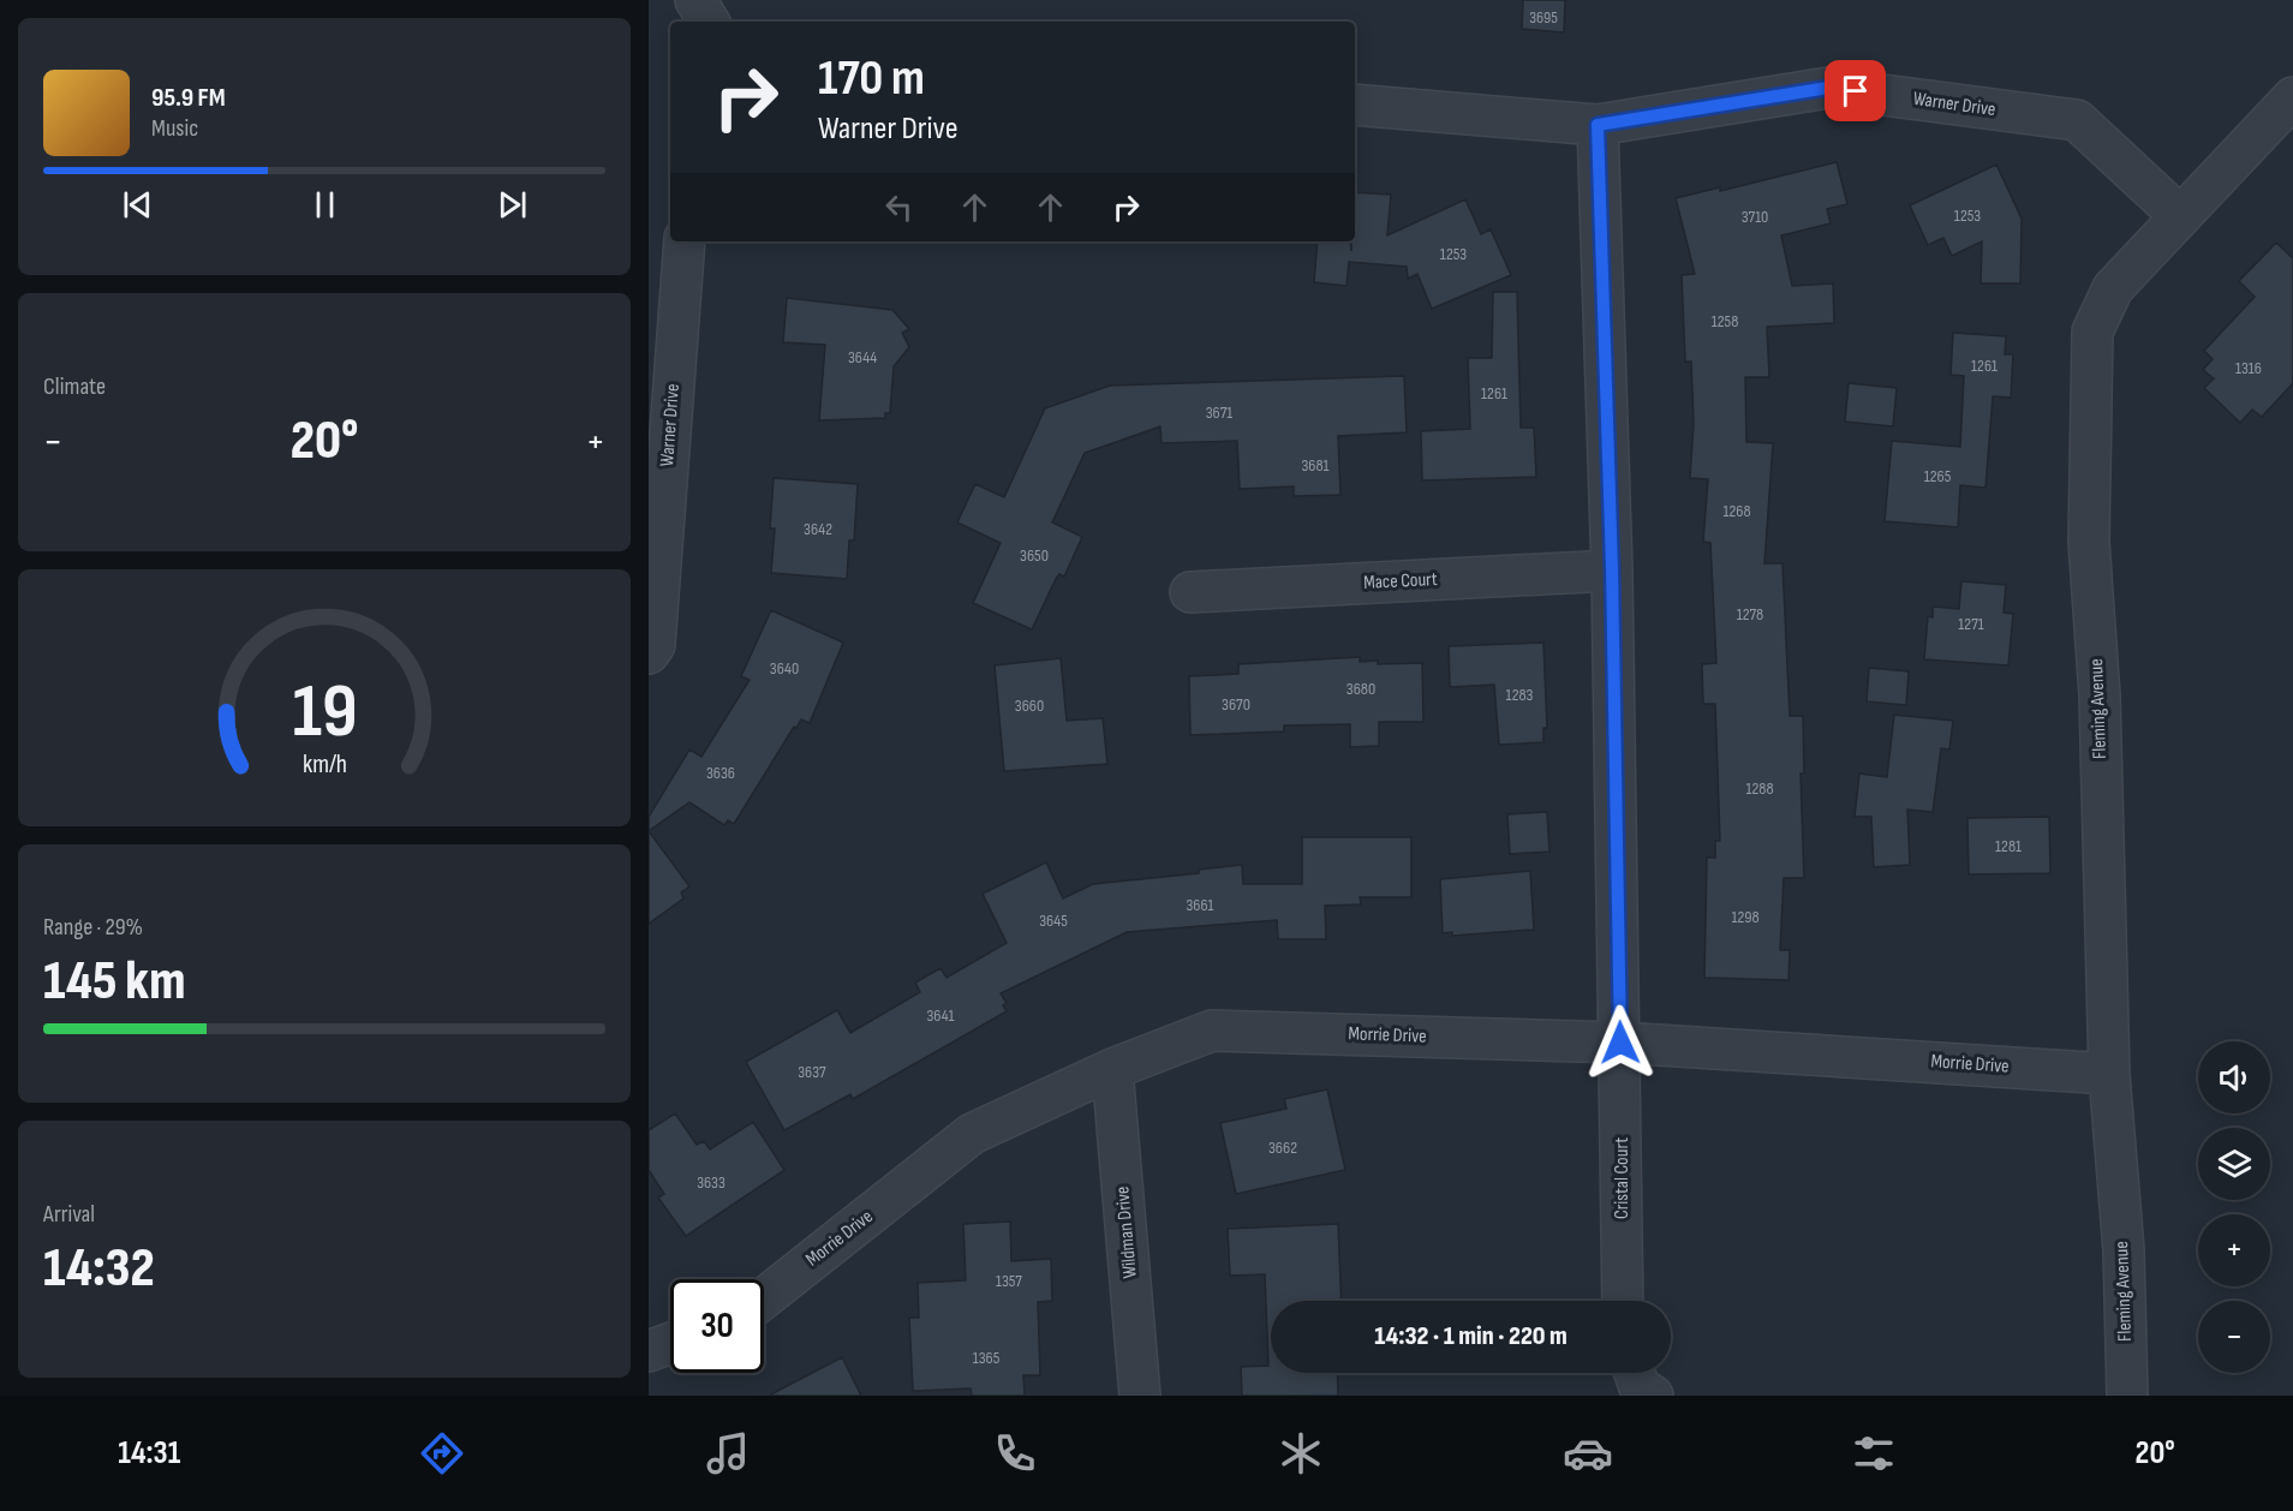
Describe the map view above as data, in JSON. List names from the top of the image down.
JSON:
{
  "streets": {
    "street": [
      "Warner Drive",
      "Mace Court",
      "Fleming Avenue",
      "Morrie Drive",
      "Cristal Court",
      "Wildman Drive"
    ]
  },
  "crossings": [
    ["Warner Drive", "Fleming Avenue"],
    ["Warner Drive", "Cristal Court"],
    ["Mace Court", "Cristal Court"],
    ["Fleming Avenue", "Morrie Drive"],
    ["Morrie Drive", "Cristal Court"],
    ["Morrie Drive", "Wildman Drive"]
  ],
  "house_numbers": [
    "3695",
    "1253",
    "3710",
    "1253",
    "1258",
    "3644",
    "1261",
    "1316",
    "1261",
    "3671",
    "3681",
    "1265",
    "1268",
    "3642",
    "3650",
    "1278",
    "1271",
    "3640",
    "3680",
    "1283",
    "3670",
    "3660",
    "3636",
    "1288",
    "1281",
    "3661",
    "1298",
    "3645",
    "3641",
    "3637",
    "3662",
    "3633",
    "1357",
    "1365"
  ],
  "page": {
    "turn": ["170 m", "Warner Drive"],
    "song": ["95.9 FM", "Music"],
    "tile": [
      "Climate",
      ["Range · 29%", "145 km"],
      ["Arrival", "14:32"]
    ],
    "heat": ["−", "20°", "+"],
    "map_buttons": ["+", "−"],
    "limit": "30",
    "trip": "14:32 · 1 min · 220 m",
    "tabs": ["14:31", "20°"],
    "gauge": ["19", "km/h"]
  }
}
